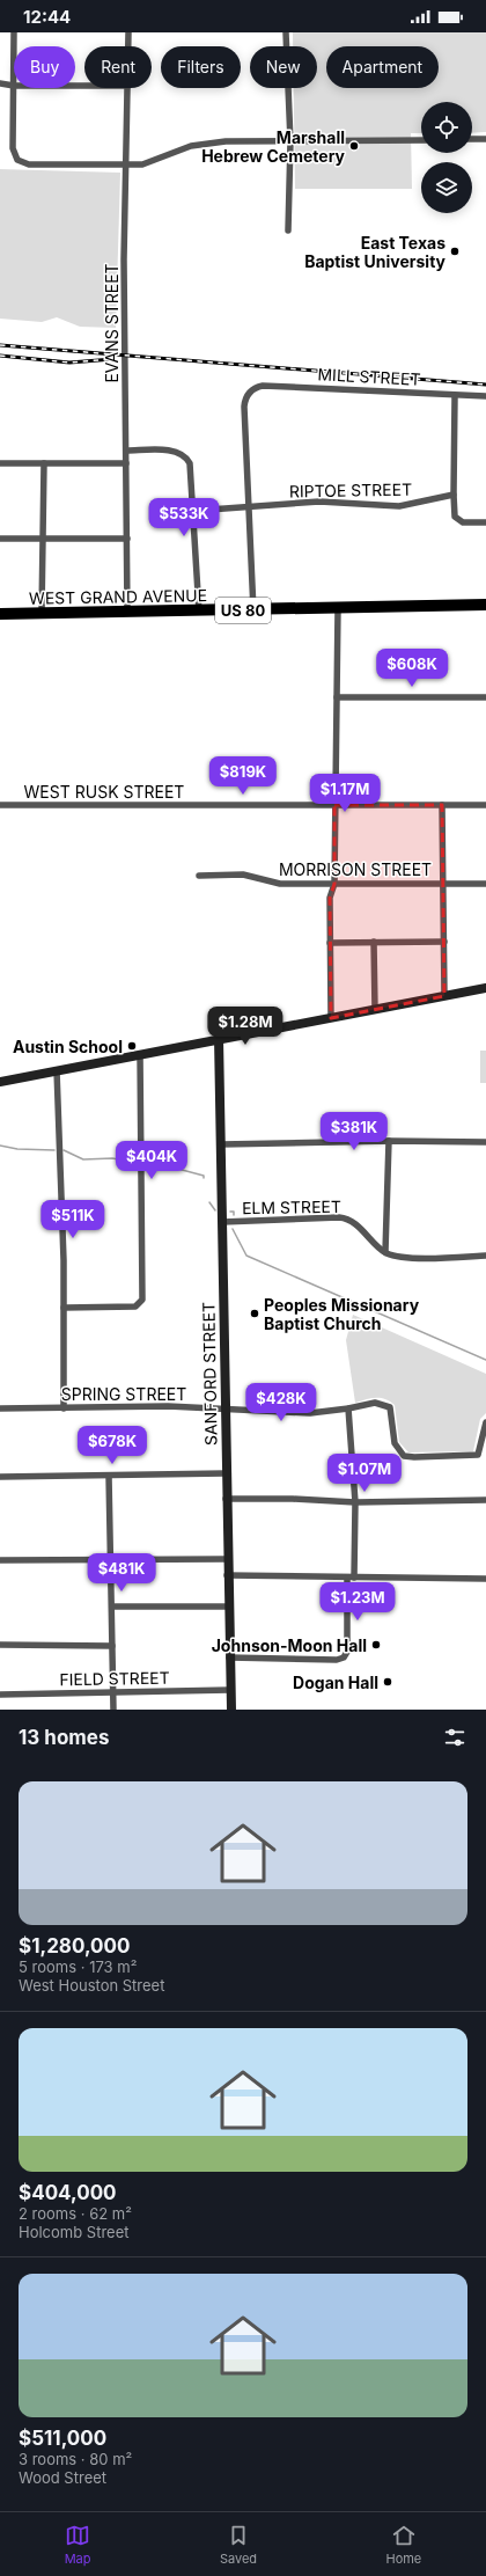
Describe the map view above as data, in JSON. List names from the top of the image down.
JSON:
{
  "streets": {
    "highway": ["WEST GRAND AVENUE", "US 80"],
    "street": [
      "EVANS STREET",
      "MILL STREET",
      "RIPTOE STREET",
      "WEST RUSK STREET",
      "MORRISON STREET",
      "ELM STREET",
      "SANFORD STREET",
      "SPRING STREET",
      "FIELD STREET"
    ]
  },
  "crossings": [
    ["EVANS STREET", "WEST GRAND AVENUE"],
    ["MILL STREET", "RIPTOE STREET"],
    ["ELM STREET", "SANFORD STREET"],
    ["SANFORD STREET", "SPRING STREET"],
    ["SANFORD STREET", "FIELD STREET"]
  ],
  "places": [
    "Marshall Hebrew Cemetery",
    "East Texas Baptist University",
    "Austin School",
    "Peoples Missionary Baptist Church",
    "Johnson-Moon Hall",
    "Dogan Hall"
  ],
  "page": {
    "status": "12:44",
    "chip": [
      "Buy",
      "Rent",
      "Filters",
      "New",
      "Apartment"
    ],
    "price": [
      "$533K",
      "$608K",
      "$819K",
      "$1.17M",
      "$1.28M",
      "$381K",
      "$404K",
      "$511K",
      "$428K",
      "$678K",
      "$1.07M",
      "$481K",
      "$1.23M"
    ],
    "heading": "13 homes",
    "list": [
      {
        "name": "$1,280,000",
        "note": "5 rooms · 173 m² · West Houston Street"
      },
      {
        "name": "$404,000",
        "note": "2 rooms · 62 m² · Holcomb Street"
      },
      {
        "name": "$511,000",
        "note": "3 rooms · 80 m² · Wood Street"
      }
    ],
    "tabs": ["Map", "Saved", "Home"]
  }
}
